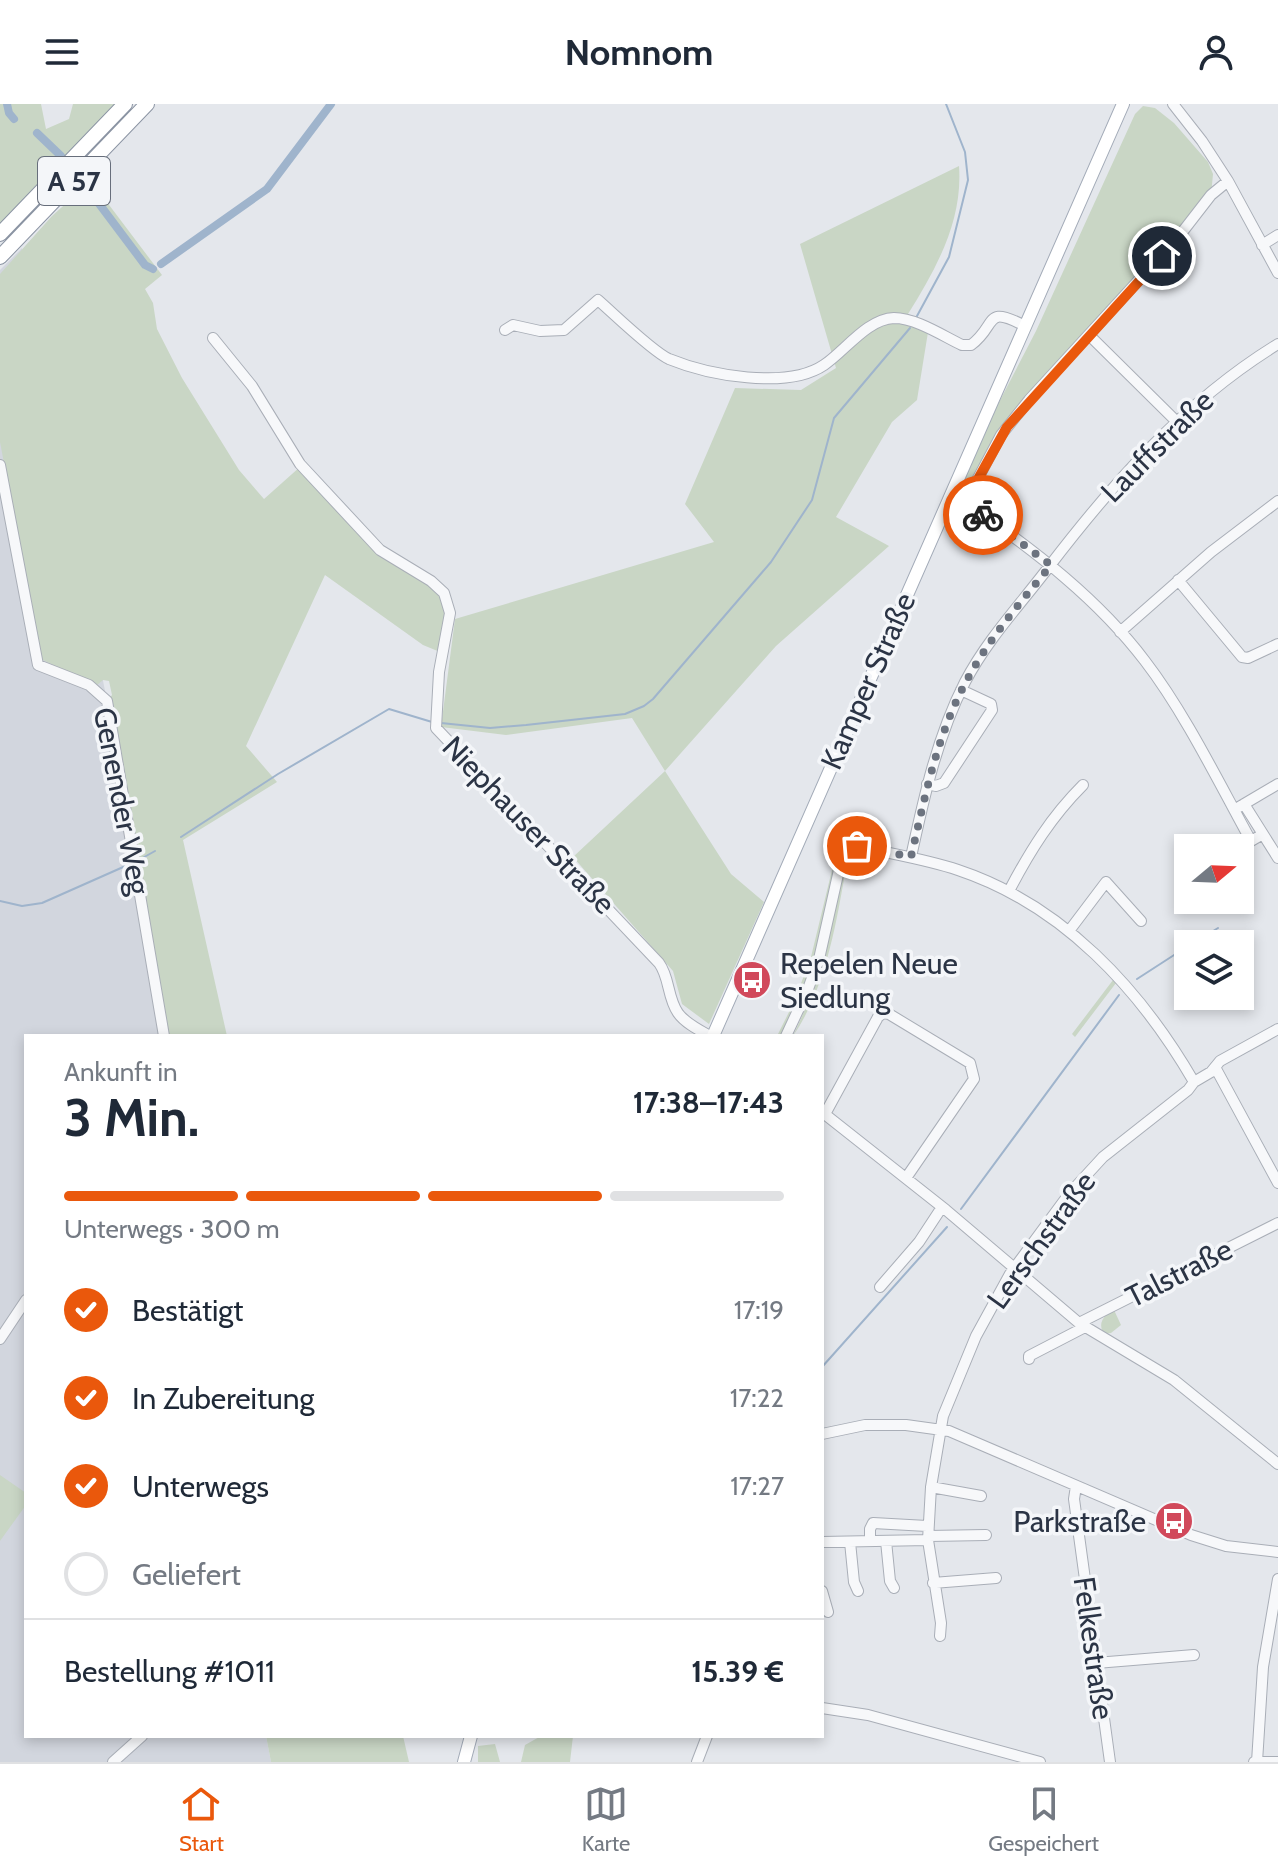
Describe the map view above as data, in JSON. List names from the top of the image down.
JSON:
{
  "streets": {
    "highway": ["A 57"],
    "main road": ["Kamper Straße"],
    "street": [
      "Lauffstraße",
      "Genender Weg",
      "Niephauser Straße",
      "Lerschstraße",
      "Talstraße",
      "Felkestraße"
    ]
  },
  "places": {
    "bus stop": ["Repelen Neue Siedlung", "Parkstraße"]
  },
  "north": "right",
  "page": {
    "header": "Nomnom",
    "heading": ["3 Min.", "Ankunft in", "17:38–17:43"],
    "panel": ["Bestellung #1011", "15.39 €"],
    "bar": "Unterwegs · 300 m",
    "list": [
      ["Bestätigt", "17:19"],
      ["In Zubereitung", "17:22"],
      ["Unterwegs", "17:27"],
      "Geliefert"
    ],
    "tabs": ["Start", "Karte", "Gespeichert"]
  }
}
